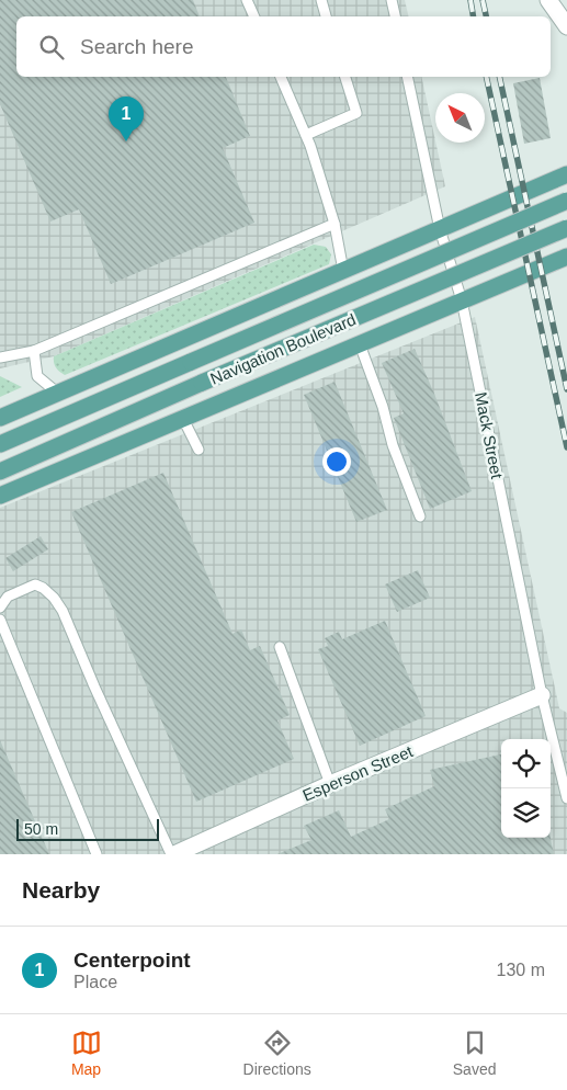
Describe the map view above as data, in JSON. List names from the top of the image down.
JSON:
{
  "streets": {
    "main road": ["Navigation Boulevard"],
    "street": ["Esperson Street"],
    "lane": ["Mack Street"]
  },
  "crossings": [
    ["Mack Street", "Esperson Street"]
  ],
  "scale_bar": "50 m",
  "north": "top left",
  "page": {
    "search": "Search here",
    "pins": "1",
    "scale": "50 m",
    "heading": "Nearby",
    "list": [
      {
        "mark": "1",
        "name": "Centerpoint",
        "note": "Place",
        "value": "130 m"
      }
    ],
    "nav": ["Map", "Directions", "Saved"]
  }
}
